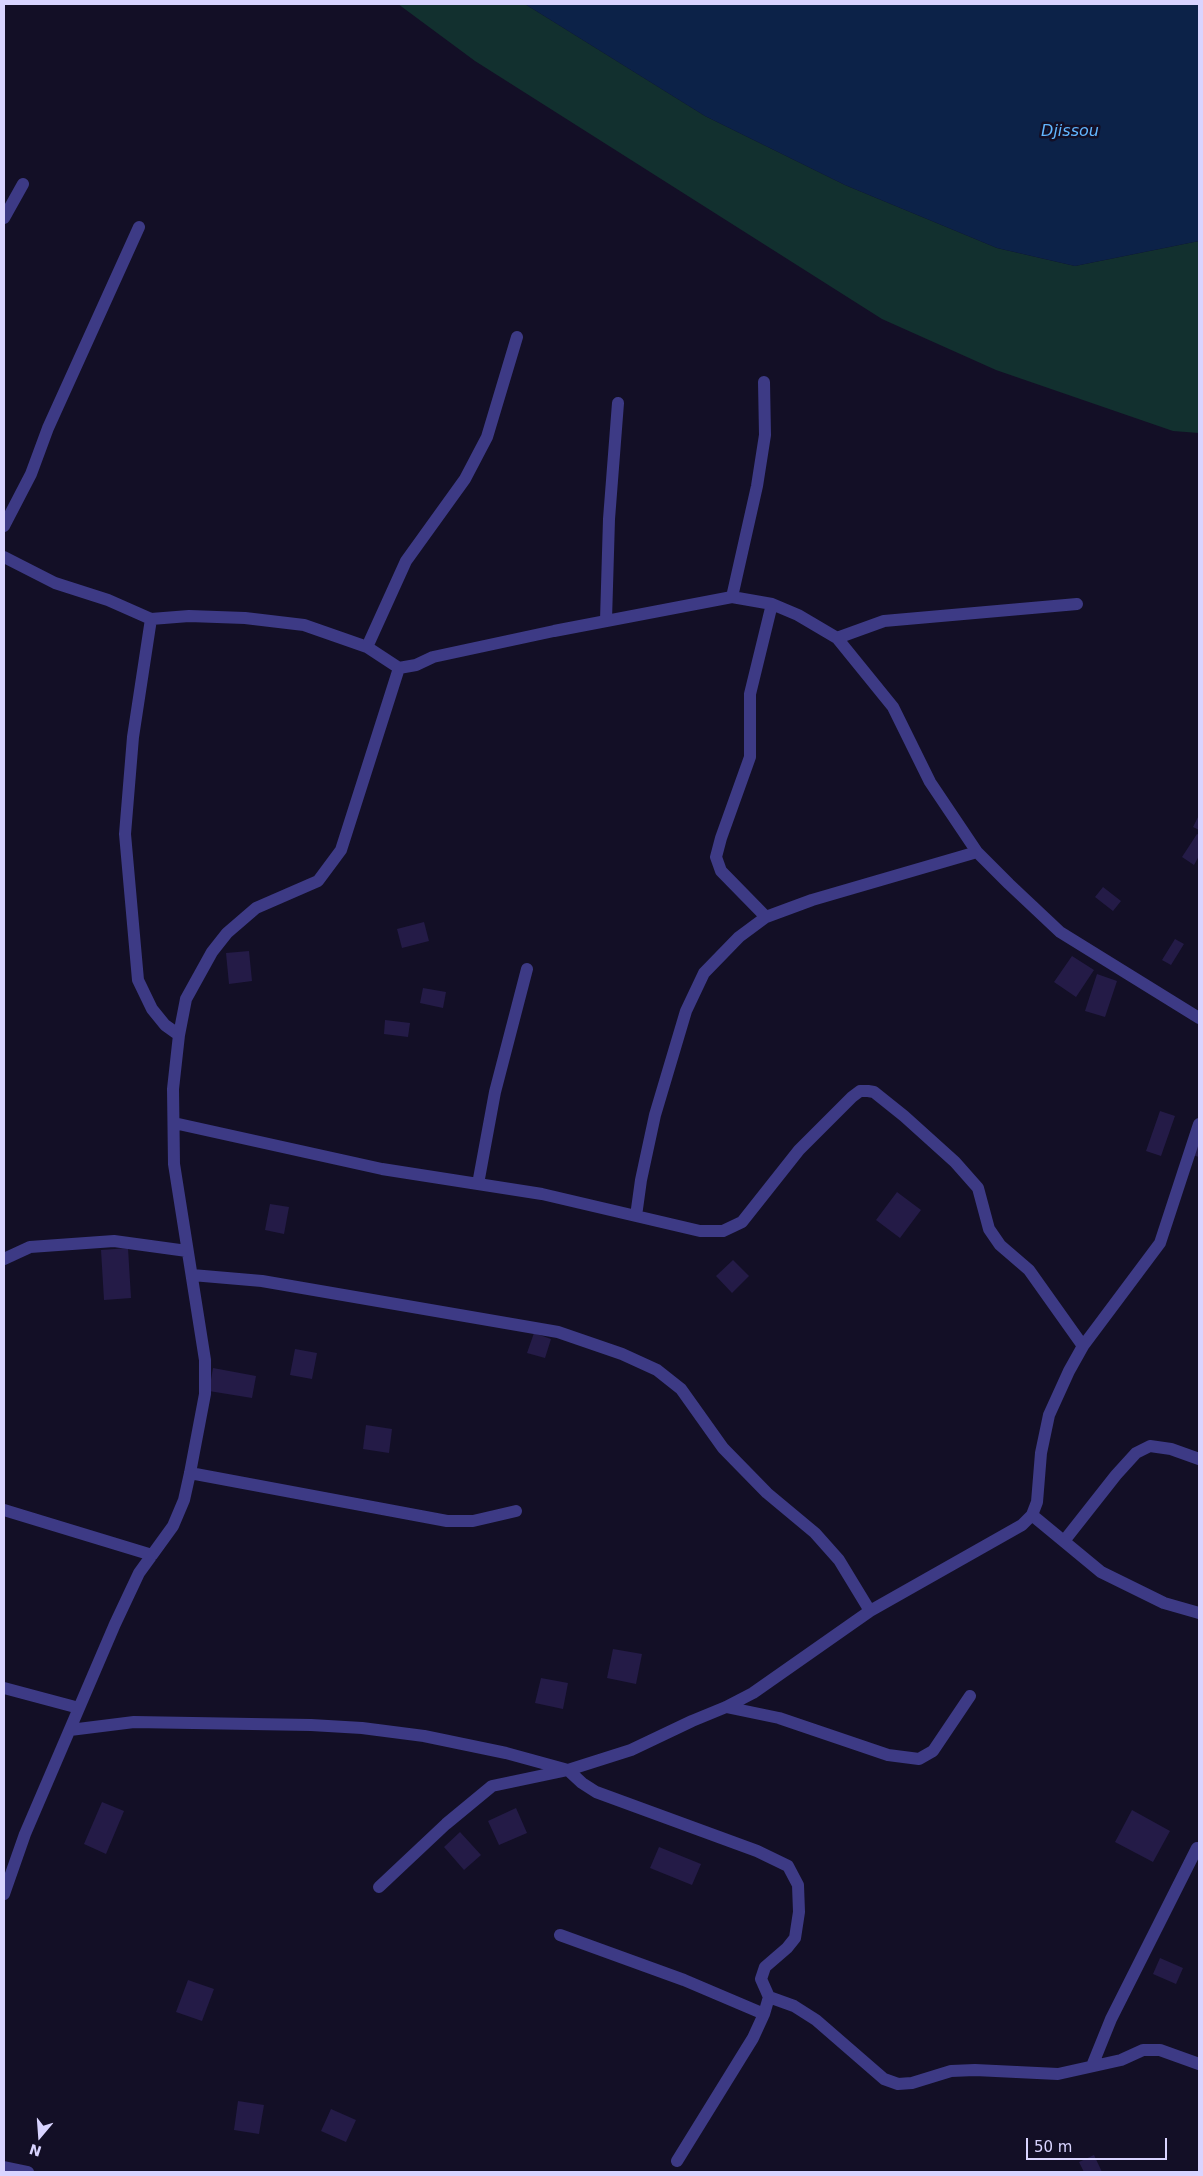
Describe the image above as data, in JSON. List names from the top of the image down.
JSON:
{
  "water": ["Djissou"],
  "scale_bar": "50 m",
  "north": "bottom"
}
